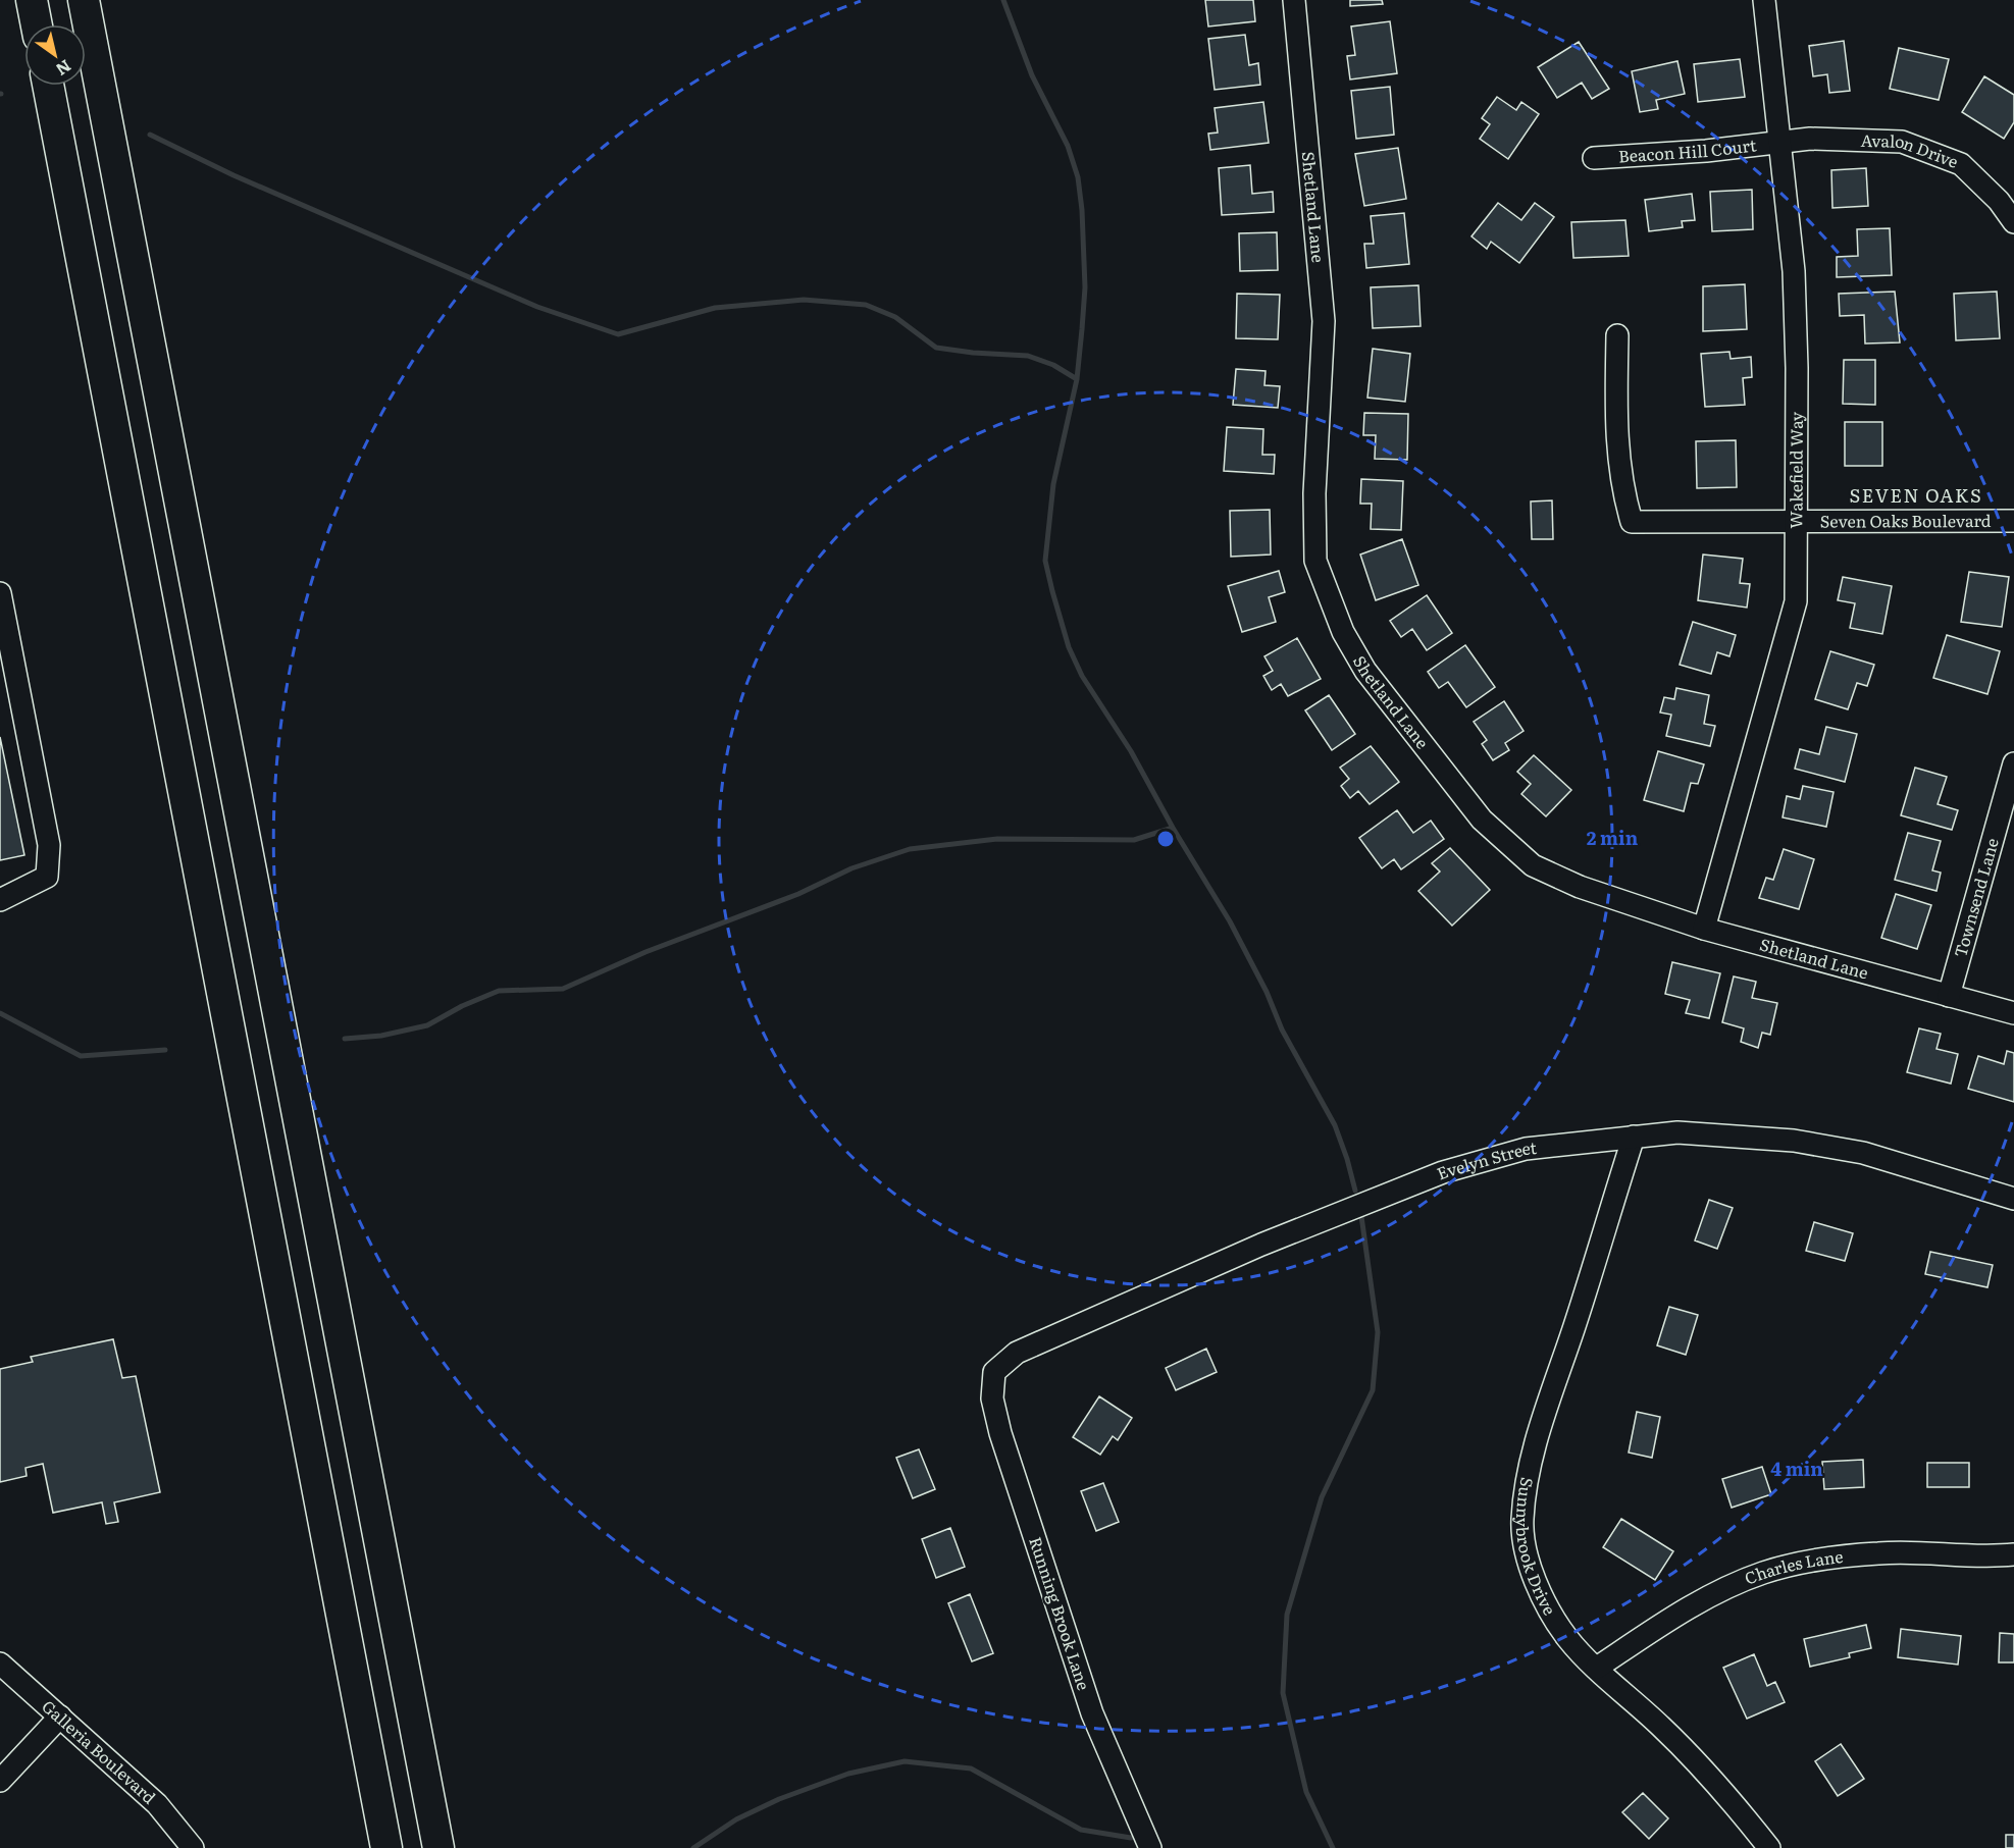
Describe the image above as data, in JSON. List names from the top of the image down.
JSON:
{
  "streets": {
    "street": [
      "Beacon Hill Court",
      "Avalon Drive",
      "Shetland Lane",
      "Wakefield Way",
      "Seven Oaks Boulevard",
      "Townsend Lane",
      "Evelyn Street",
      "Sunnybrook Drive",
      "Charles Lane",
      "Running Brook Lane",
      "Galleria Boulevard"
    ]
  },
  "crossings": [
    ["Beacon Hill Court", "Avalon Drive"],
    ["Beacon Hill Court", "Wakefield Way"],
    ["Avalon Drive", "Wakefield Way"],
    ["Shetland Lane", "Wakefield Way"],
    ["Shetland Lane", "Townsend Lane"],
    ["Wakefield Way", "Seven Oaks Boulevard"],
    ["Evelyn Street", "Sunnybrook Drive"],
    ["Evelyn Street", "Running Brook Lane"],
    ["Sunnybrook Drive", "Charles Lane"]
  ],
  "districts": ["SEVEN OAKS"],
  "north": "bottom right",
  "rings": ["2 min", "4 min"]
}
